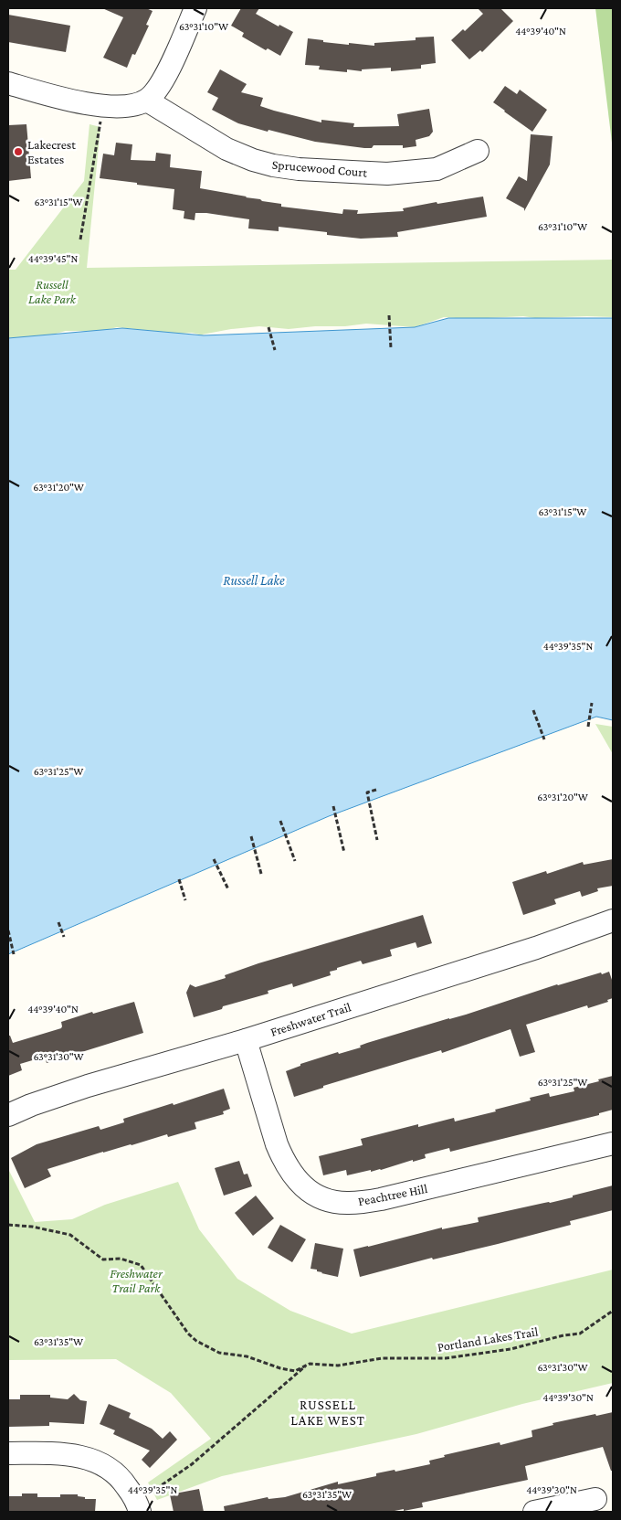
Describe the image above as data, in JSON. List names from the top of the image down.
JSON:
{
  "streets": {
    "street": ["Sprucewood Court", "Freshwater Trail", "Peachtree Hill"],
    "path": ["Portland Lakes Trail"]
  },
  "crossings": [
    ["Freshwater Trail", "Peachtree Hill"]
  ],
  "districts": ["RUSSELL LAKE WEST"],
  "water": ["Russell Lake"],
  "parks": ["Russell Lake Park", "Freshwater Trail Park"],
  "places": ["Lakecrest Estates"],
  "coordinates": [
    "63°31'10\"W",
    "44°39'40\"N",
    "63°31'15\"W",
    "44°39'45\"N",
    "63°31'20\"W",
    "44°39'35\"N",
    "63°31'25\"W",
    "63°31'30\"W",
    "63°31'35\"W",
    "44°39'30\"N"
  ]
}
